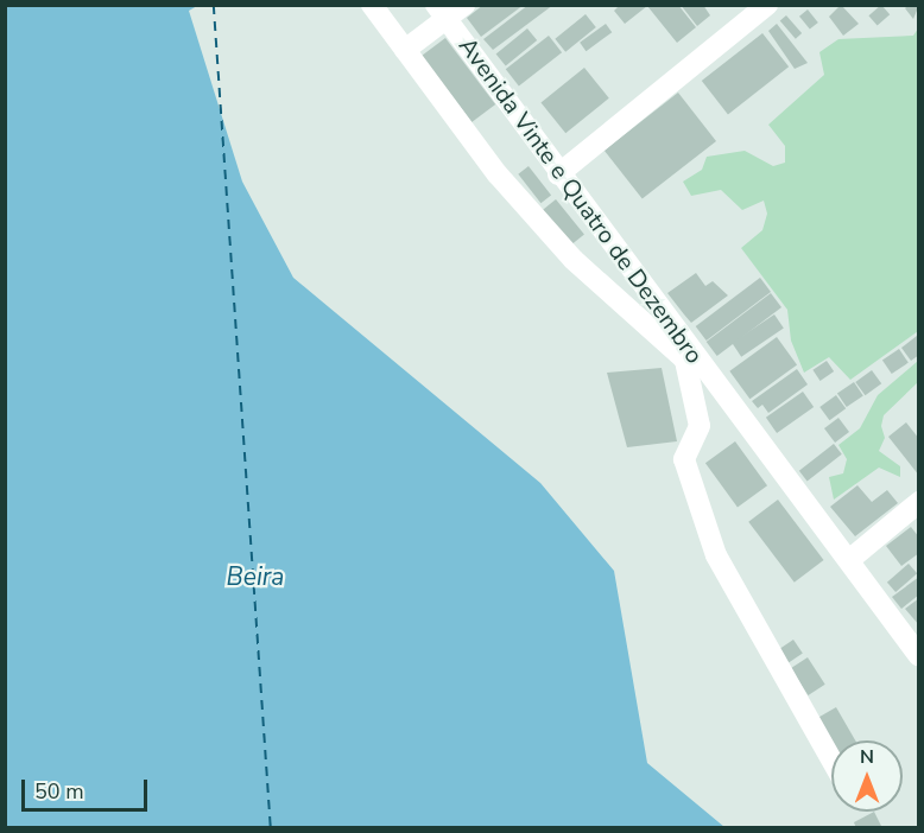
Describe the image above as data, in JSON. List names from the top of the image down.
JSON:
{
  "streets": {
    "street": ["Avenida Vinte e Quatro de Dezembro"]
  },
  "water": ["Beira"],
  "scale_bar": "50 m",
  "north": "top"
}
